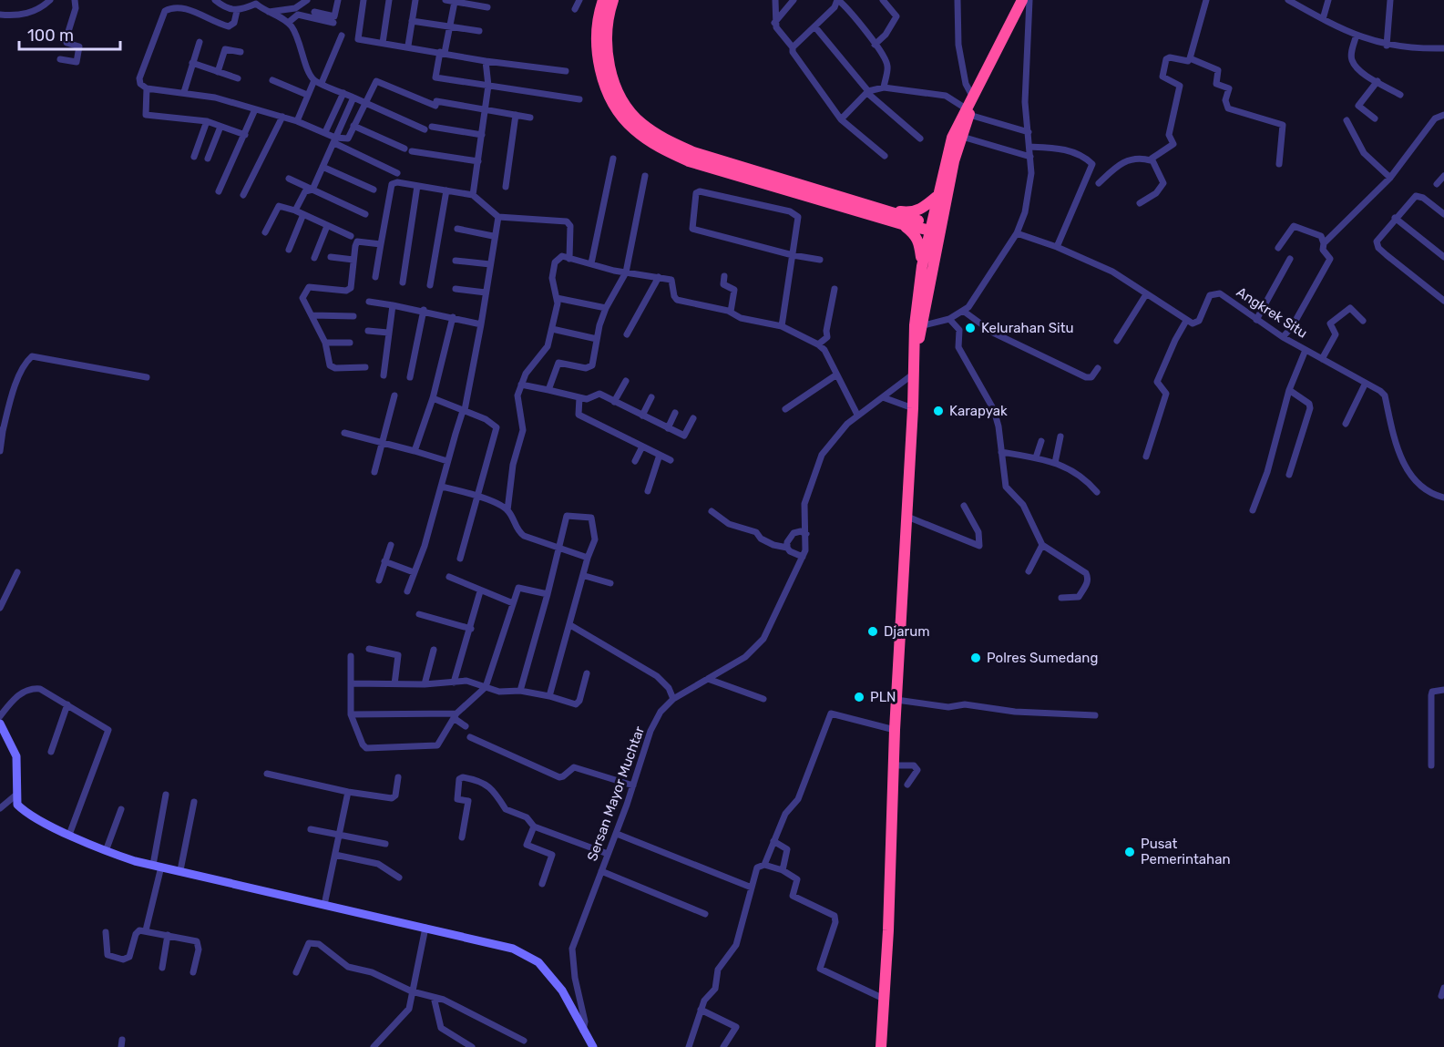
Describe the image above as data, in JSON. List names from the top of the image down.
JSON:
{
  "streets": {
    "street": ["Angkrek Situ", "Sersan Mayor Muchtar"]
  },
  "places": [
    "Kelurahan Situ",
    "Karapyak",
    "Djarum",
    "Polres Sumedang",
    "PLN",
    "Pusat Pemerintahan"
  ],
  "scale_bar": "100 m"
}
